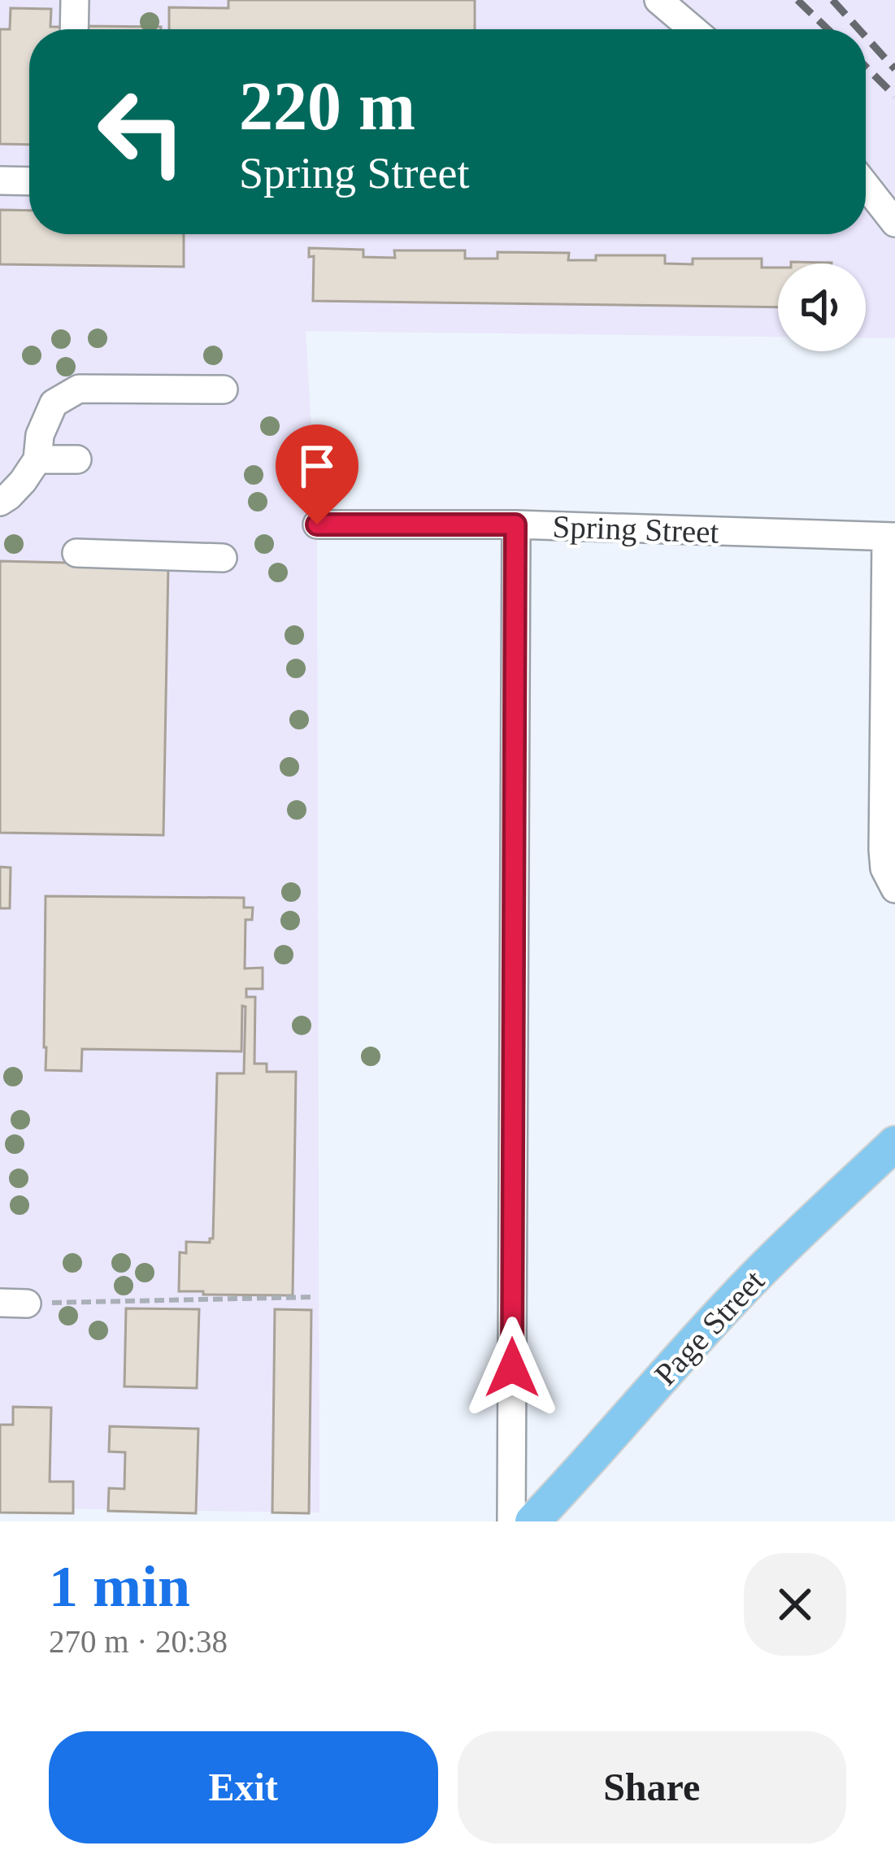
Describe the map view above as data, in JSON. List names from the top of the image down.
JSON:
{
  "streets": {
    "main road": ["Page Street"],
    "street": ["Spring Street"]
  },
  "page": {
    "turn": ["220 m", "Spring Street"],
    "heading": ["1 min", "270 m · 20:38"],
    "buttons": ["Exit", "Share"]
  }
}
